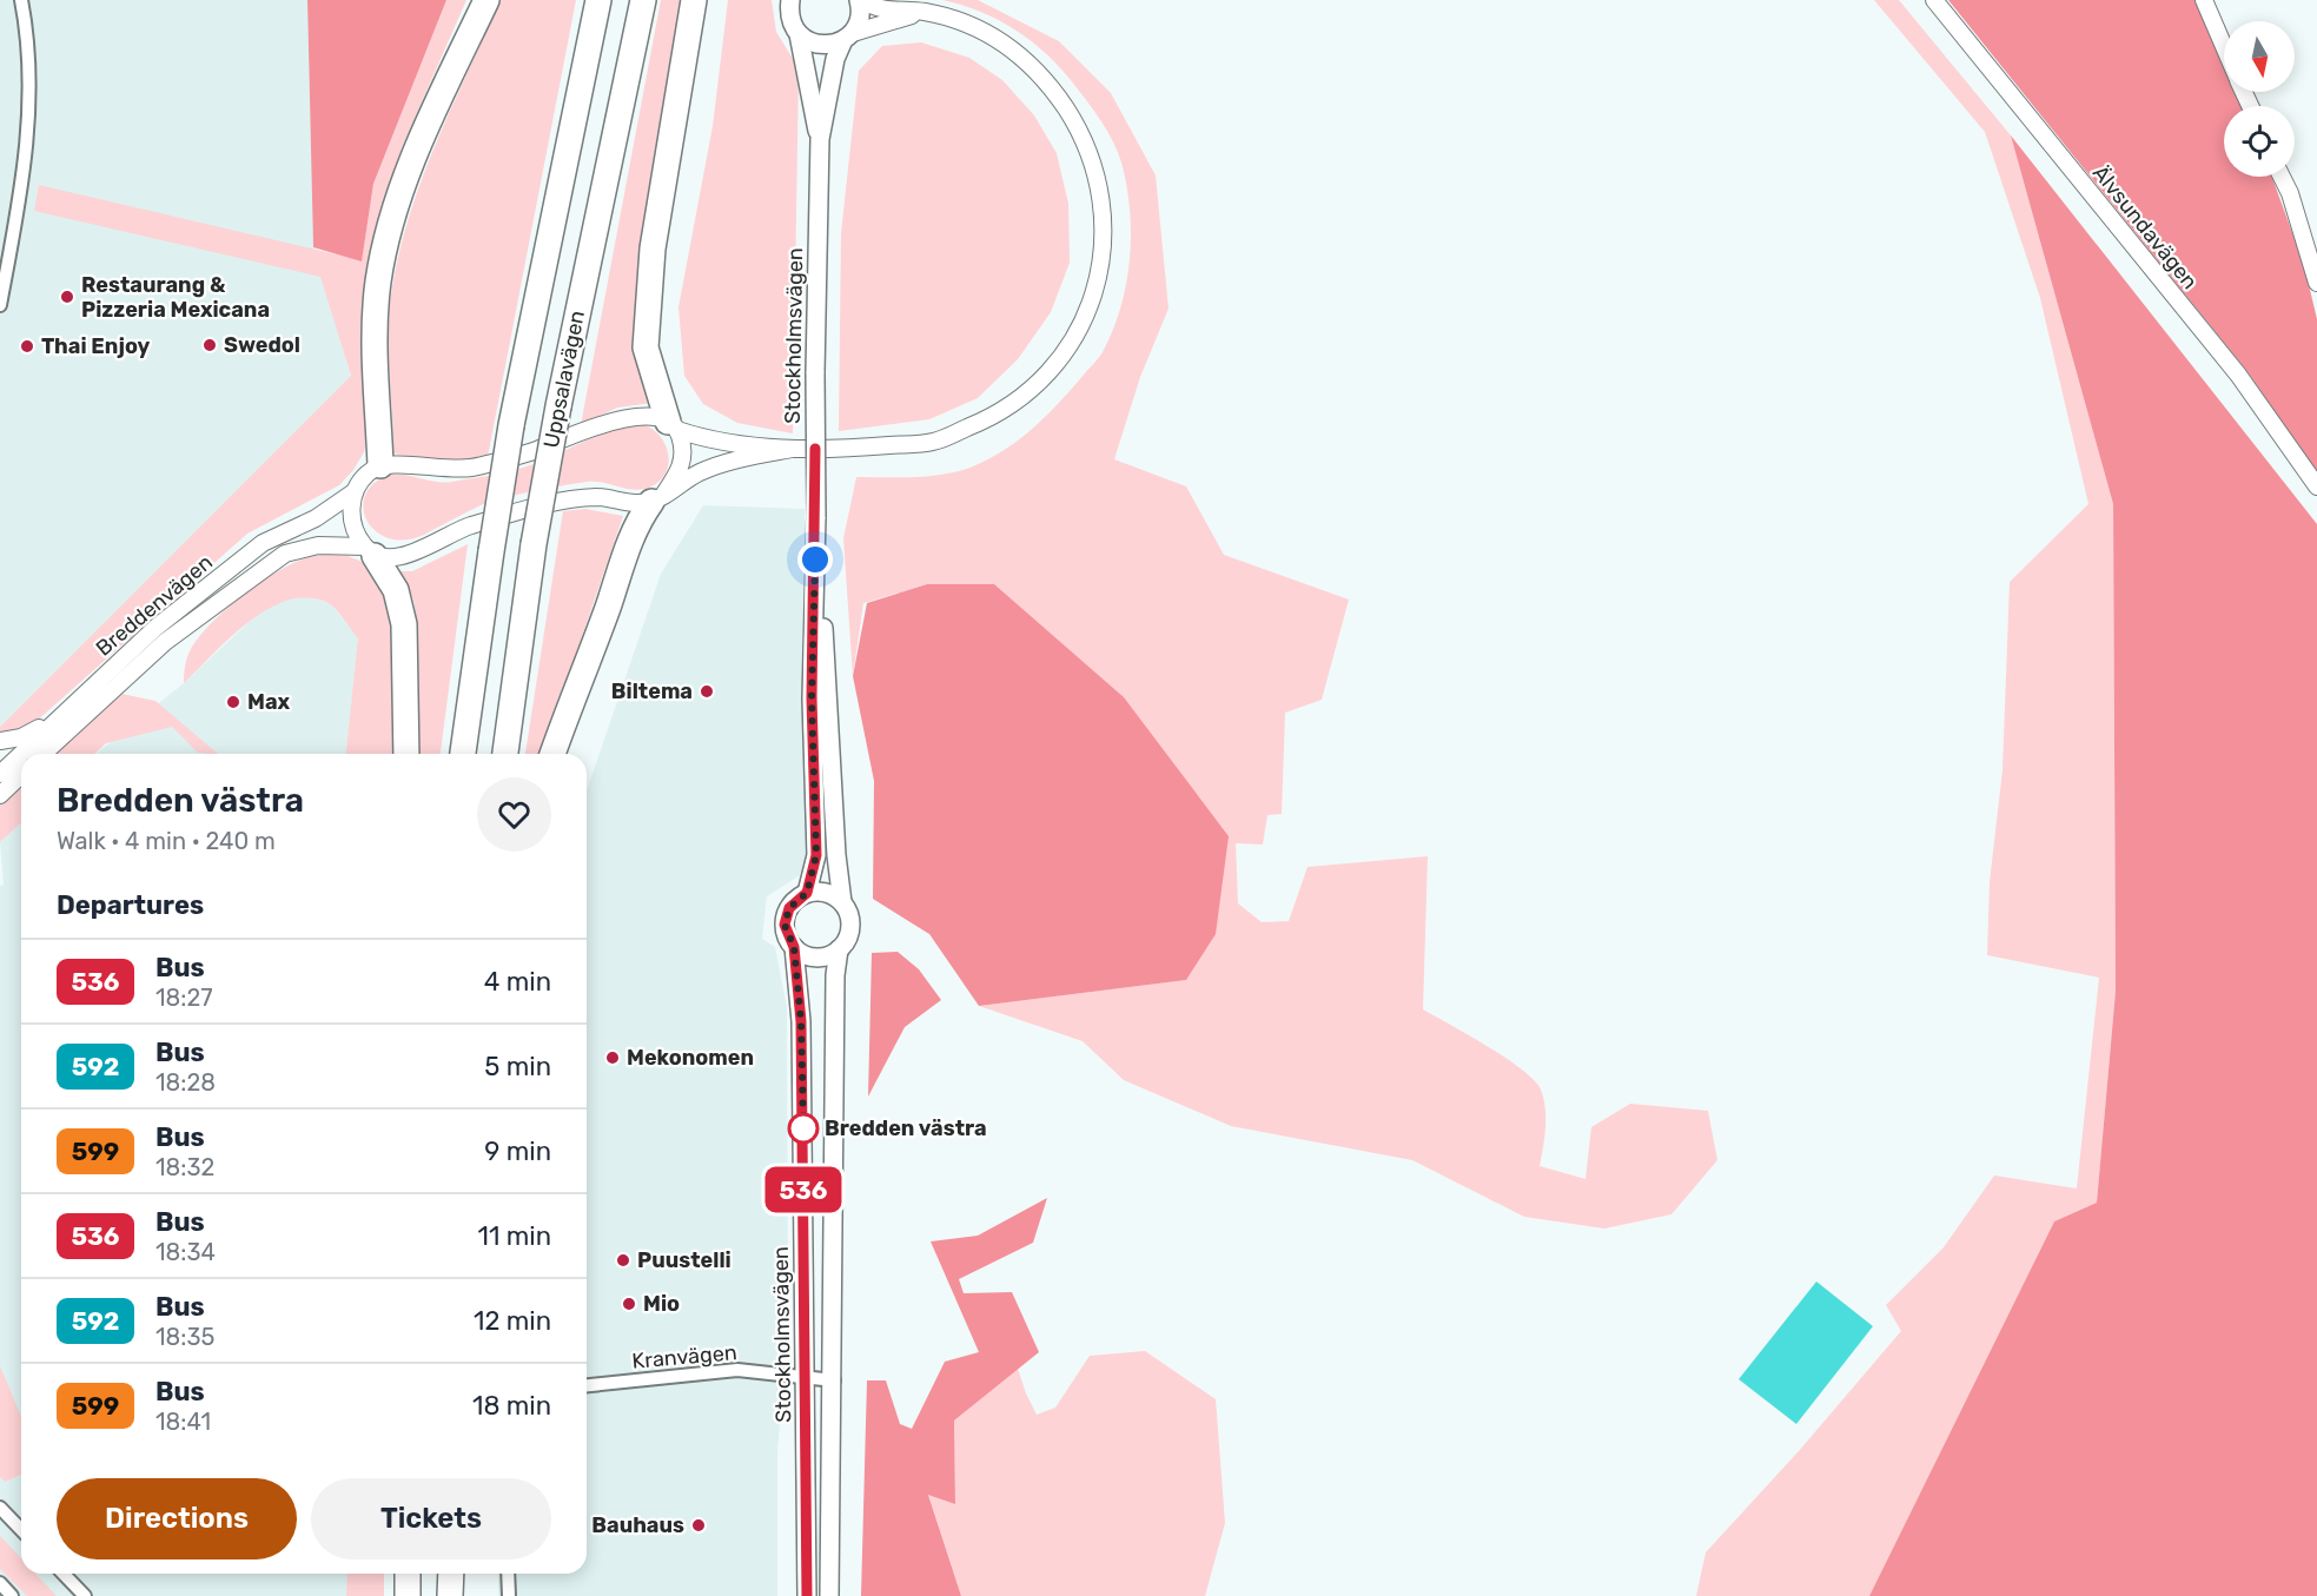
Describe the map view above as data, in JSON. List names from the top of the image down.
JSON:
{
  "streets": {
    "highway": ["Uppsalavägen"],
    "main road": ["Stockholmsvägen"],
    "street": ["Älvsundavägen", "Breddenvägen", "Kranvägen"]
  },
  "crossings": [
    ["Stockholmsvägen", "Kranvägen"]
  ],
  "places": [
    "Restaurang & Pizzeria Mexicana",
    "Swedol",
    "Thai Enjoy",
    "Biltema",
    "Max",
    "Mekonomen",
    "Bredden västra",
    "Puustelli",
    "Mio",
    "Bauhaus"
  ],
  "lines": ["bus line 536"],
  "north": "bottom",
  "page": {
    "on_map": "536",
    "heading": [
      ["Bredden västra", "Walk · 4 min · 240 m"],
      "Departures"
    ],
    "list": [
      {
        "mark": "536",
        "name": "Bus",
        "note": "18:27",
        "value": "4 min"
      },
      {
        "mark": "592",
        "name": "Bus",
        "note": "18:28",
        "value": "5 min"
      },
      {
        "mark": "599",
        "name": "Bus",
        "note": "18:32",
        "value": "9 min"
      },
      {
        "mark": "536",
        "name": "Bus",
        "note": "18:34",
        "value": "11 min"
      },
      {
        "mark": "592",
        "name": "Bus",
        "note": "18:35",
        "value": "12 min"
      },
      {
        "mark": "599",
        "name": "Bus",
        "note": "18:41",
        "value": "18 min"
      }
    ],
    "buttons": ["Directions", "Tickets"]
  }
}
